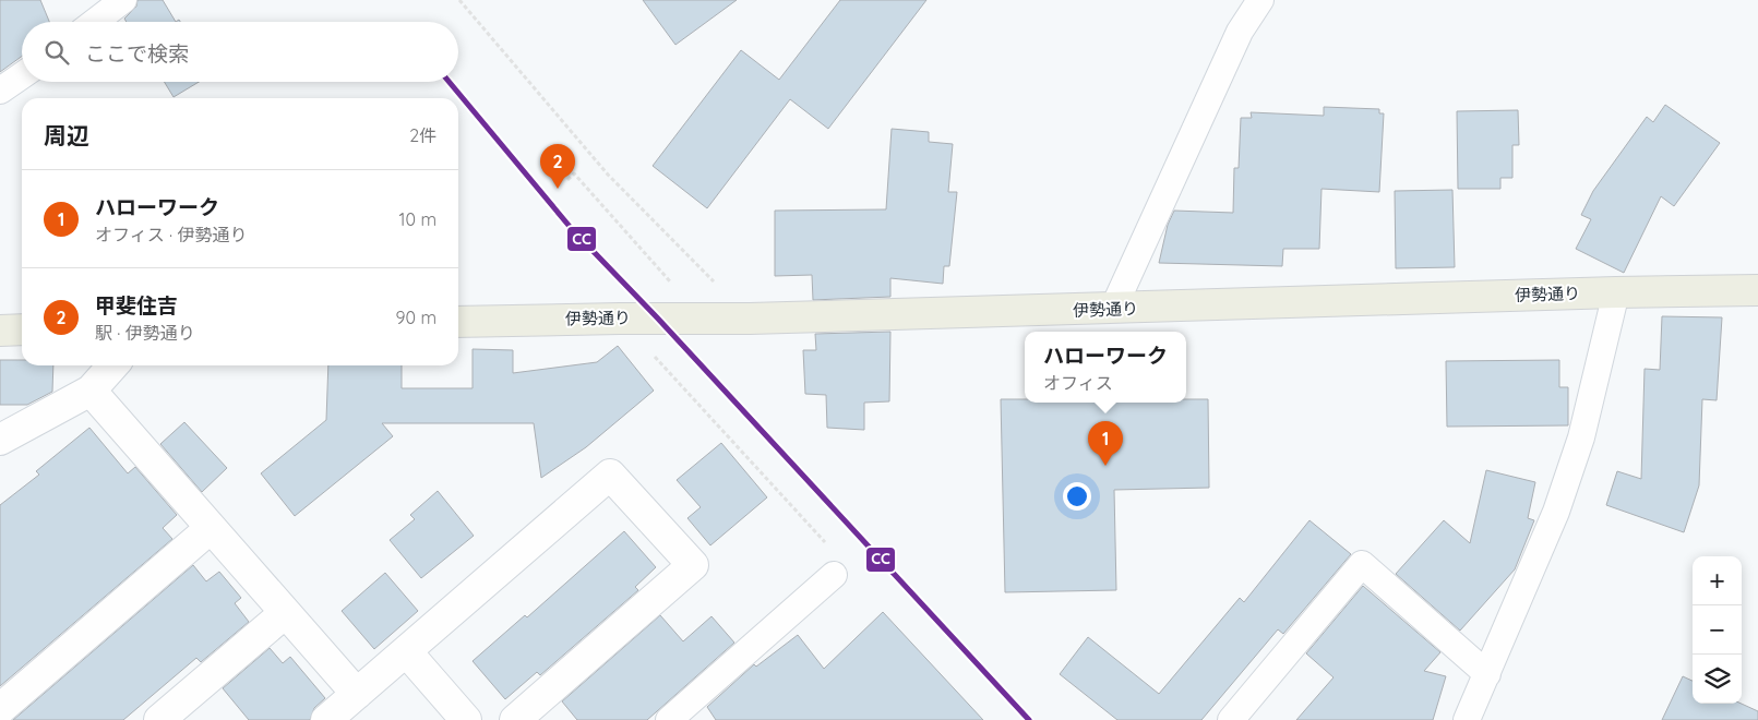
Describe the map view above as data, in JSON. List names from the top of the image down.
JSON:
{
  "streets": {
    "main road": ["伊勢通り"]
  },
  "lines": ["transit line CC"],
  "page": {
    "search": "ここで検索",
    "heading": ["周辺", "2件"],
    "pins": ["2", "1"],
    "list": [
      {
        "mark": "1",
        "name": "ハローワーク",
        "note": "オフィス · 伊勢通り",
        "value": "10 m"
      },
      {
        "mark": "2",
        "name": "甲斐住吉",
        "note": "駅 · 伊勢通り",
        "value": "90 m"
      }
    ],
    "popup": ["ハローワーク", "オフィス"],
    "map_buttons": ["+", "−"]
  }
}
